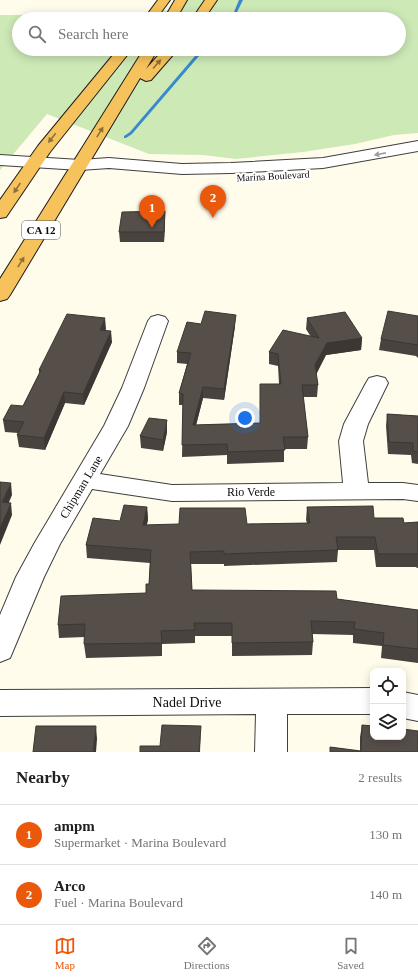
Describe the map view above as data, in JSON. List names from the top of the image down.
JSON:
{
  "streets": {
    "highway": ["CA 12"],
    "street": [
      "Marina Boulevard",
      "Chipman Lane",
      "Rio Verde",
      "Nadel Drive"
    ]
  },
  "crossings": [
    ["Marina Boulevard", "CA 12"],
    ["Chipman Lane", "Rio Verde"]
  ],
  "page": {
    "search": "Search here",
    "pins": ["2", "1"],
    "heading": ["Nearby", "2 results"],
    "list": [
      {
        "mark": "1",
        "name": "ampm",
        "note": "Supermarket · Marina Boulevard",
        "value": "130 m"
      },
      {
        "mark": "2",
        "name": "Arco",
        "note": "Fuel · Marina Boulevard",
        "value": "140 m"
      }
    ],
    "nav": ["Map", "Directions", "Saved"]
  }
}
